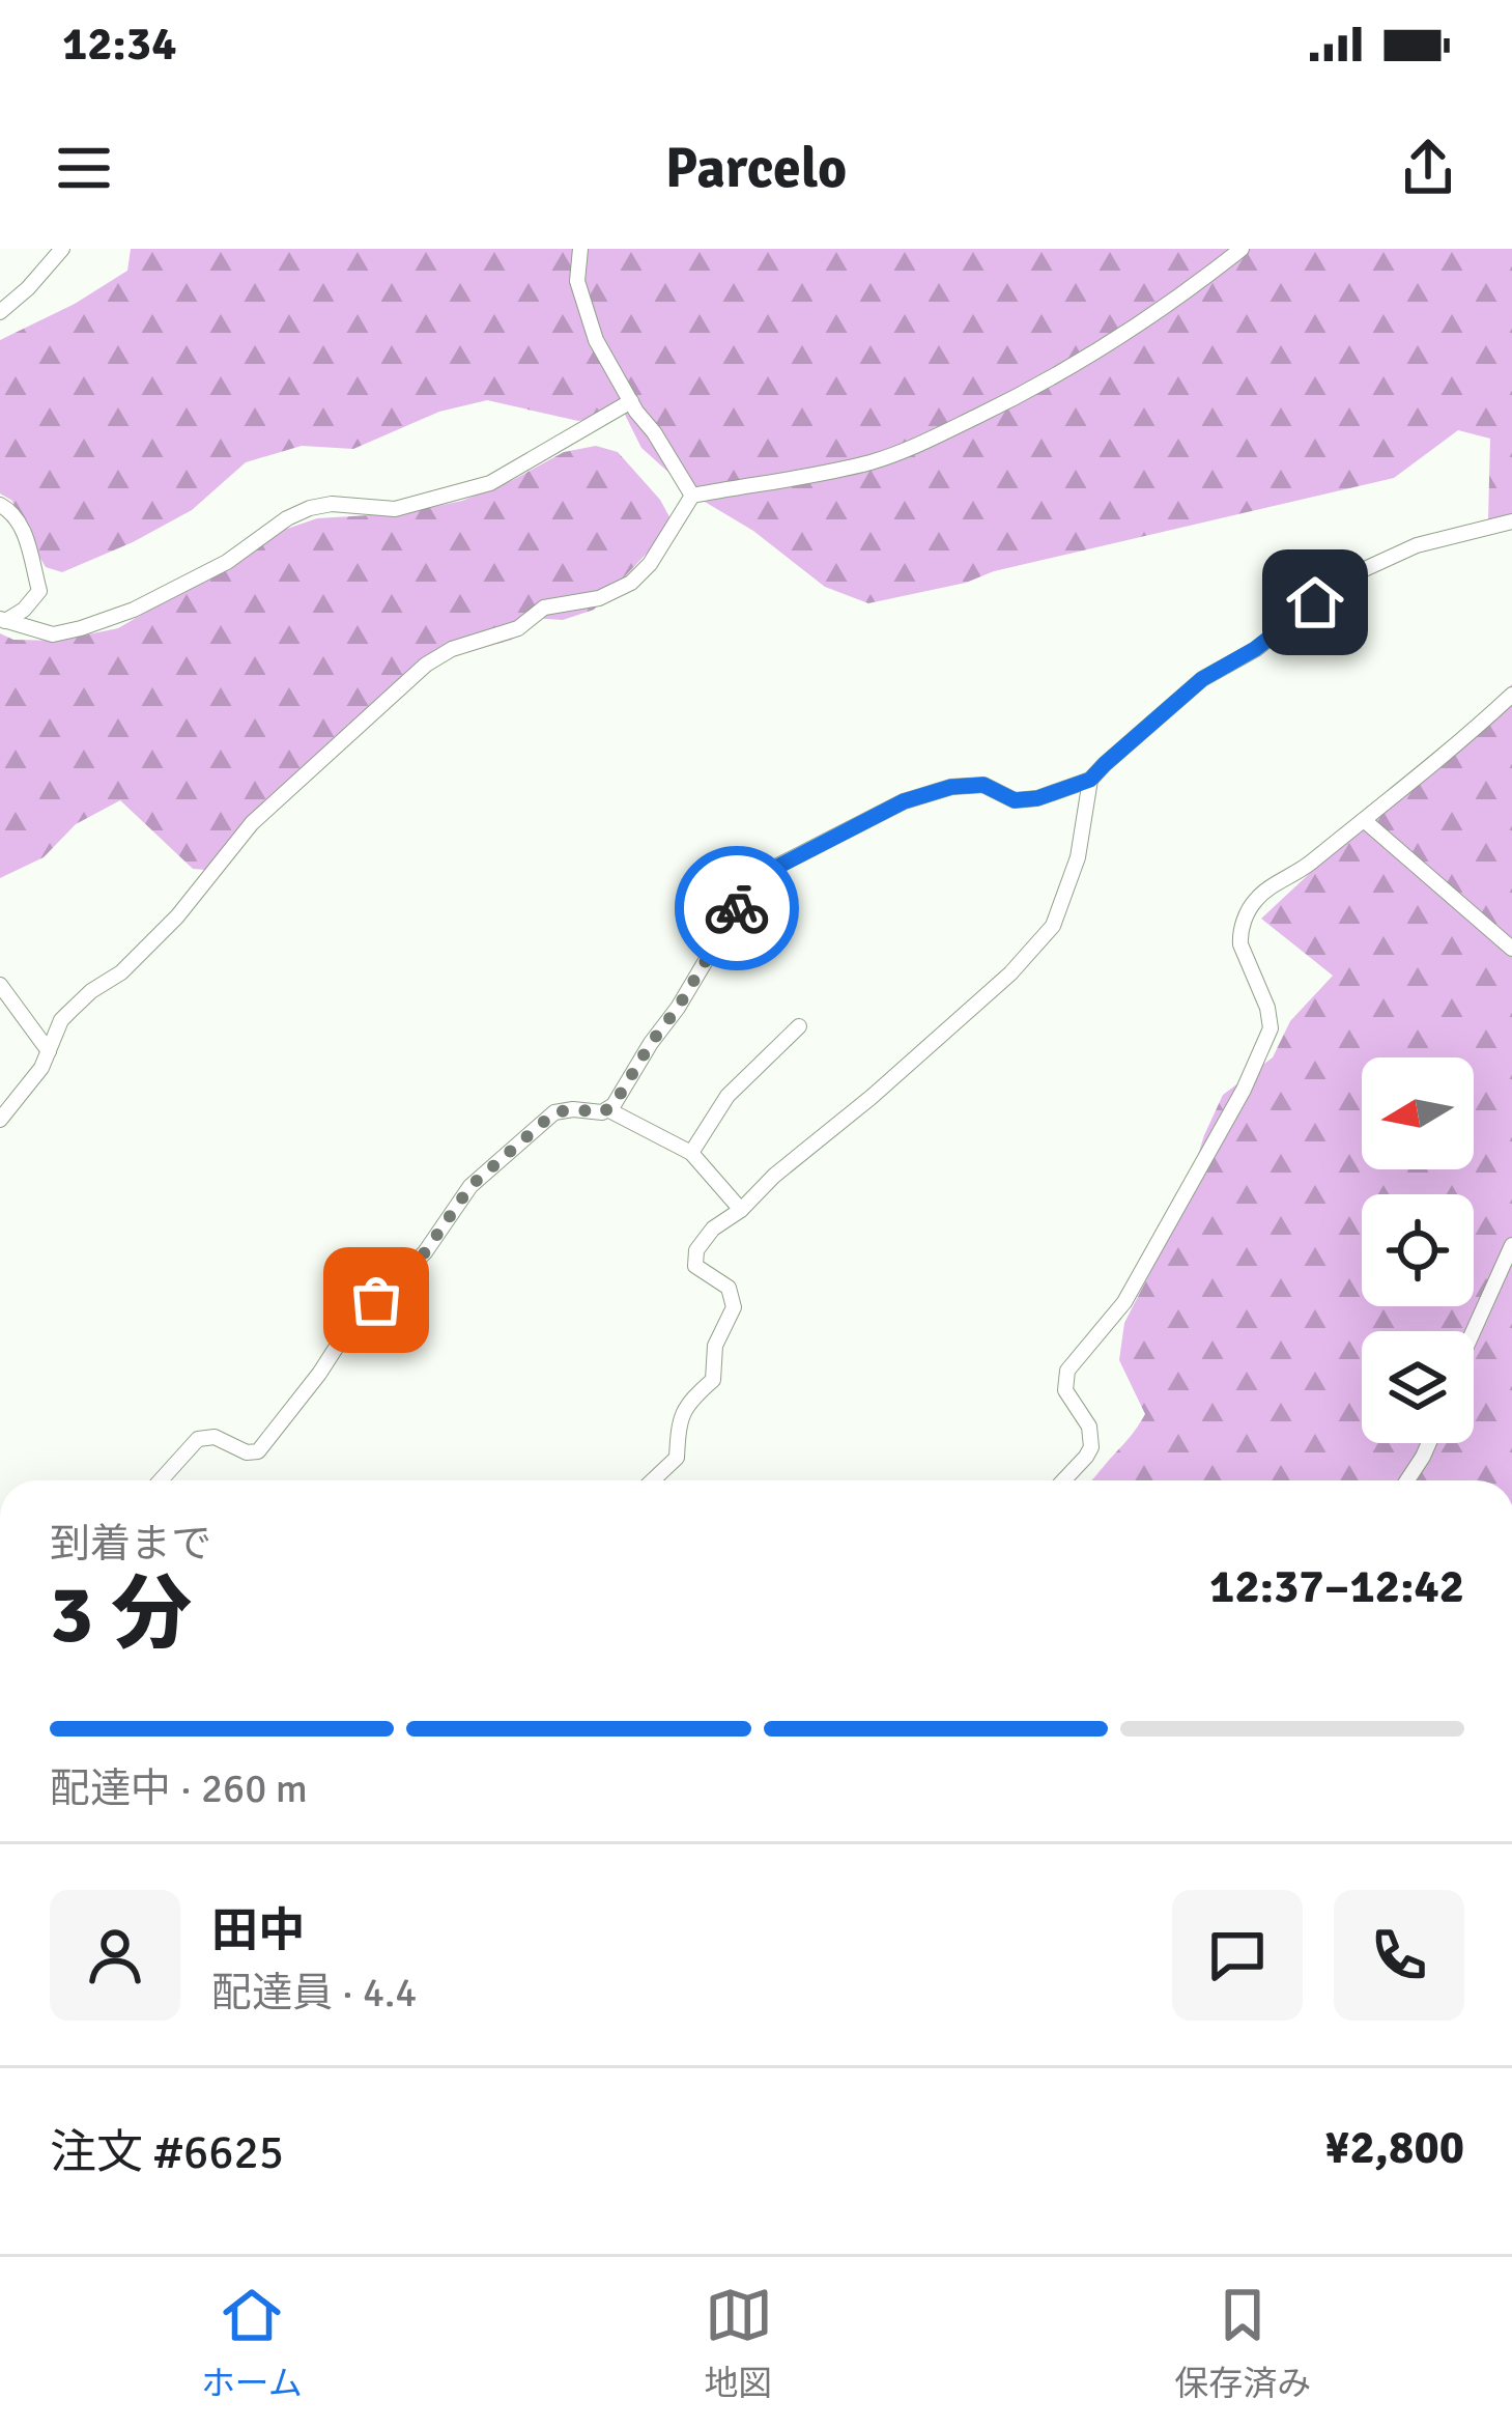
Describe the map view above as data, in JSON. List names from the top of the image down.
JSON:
{
  "north": "left",
  "page": {
    "status": "12:34",
    "header": "Parcelo",
    "heading": ["3 分", "到着まで", "12:37–12:42"],
    "panel": [
      "田中",
      "配達員 · 4.4",
      "注文 #6625",
      "¥2,800"
    ],
    "bar": "配達中 · 260 m",
    "tabs": ["ホーム", "地図", "保存済み"]
  }
}
